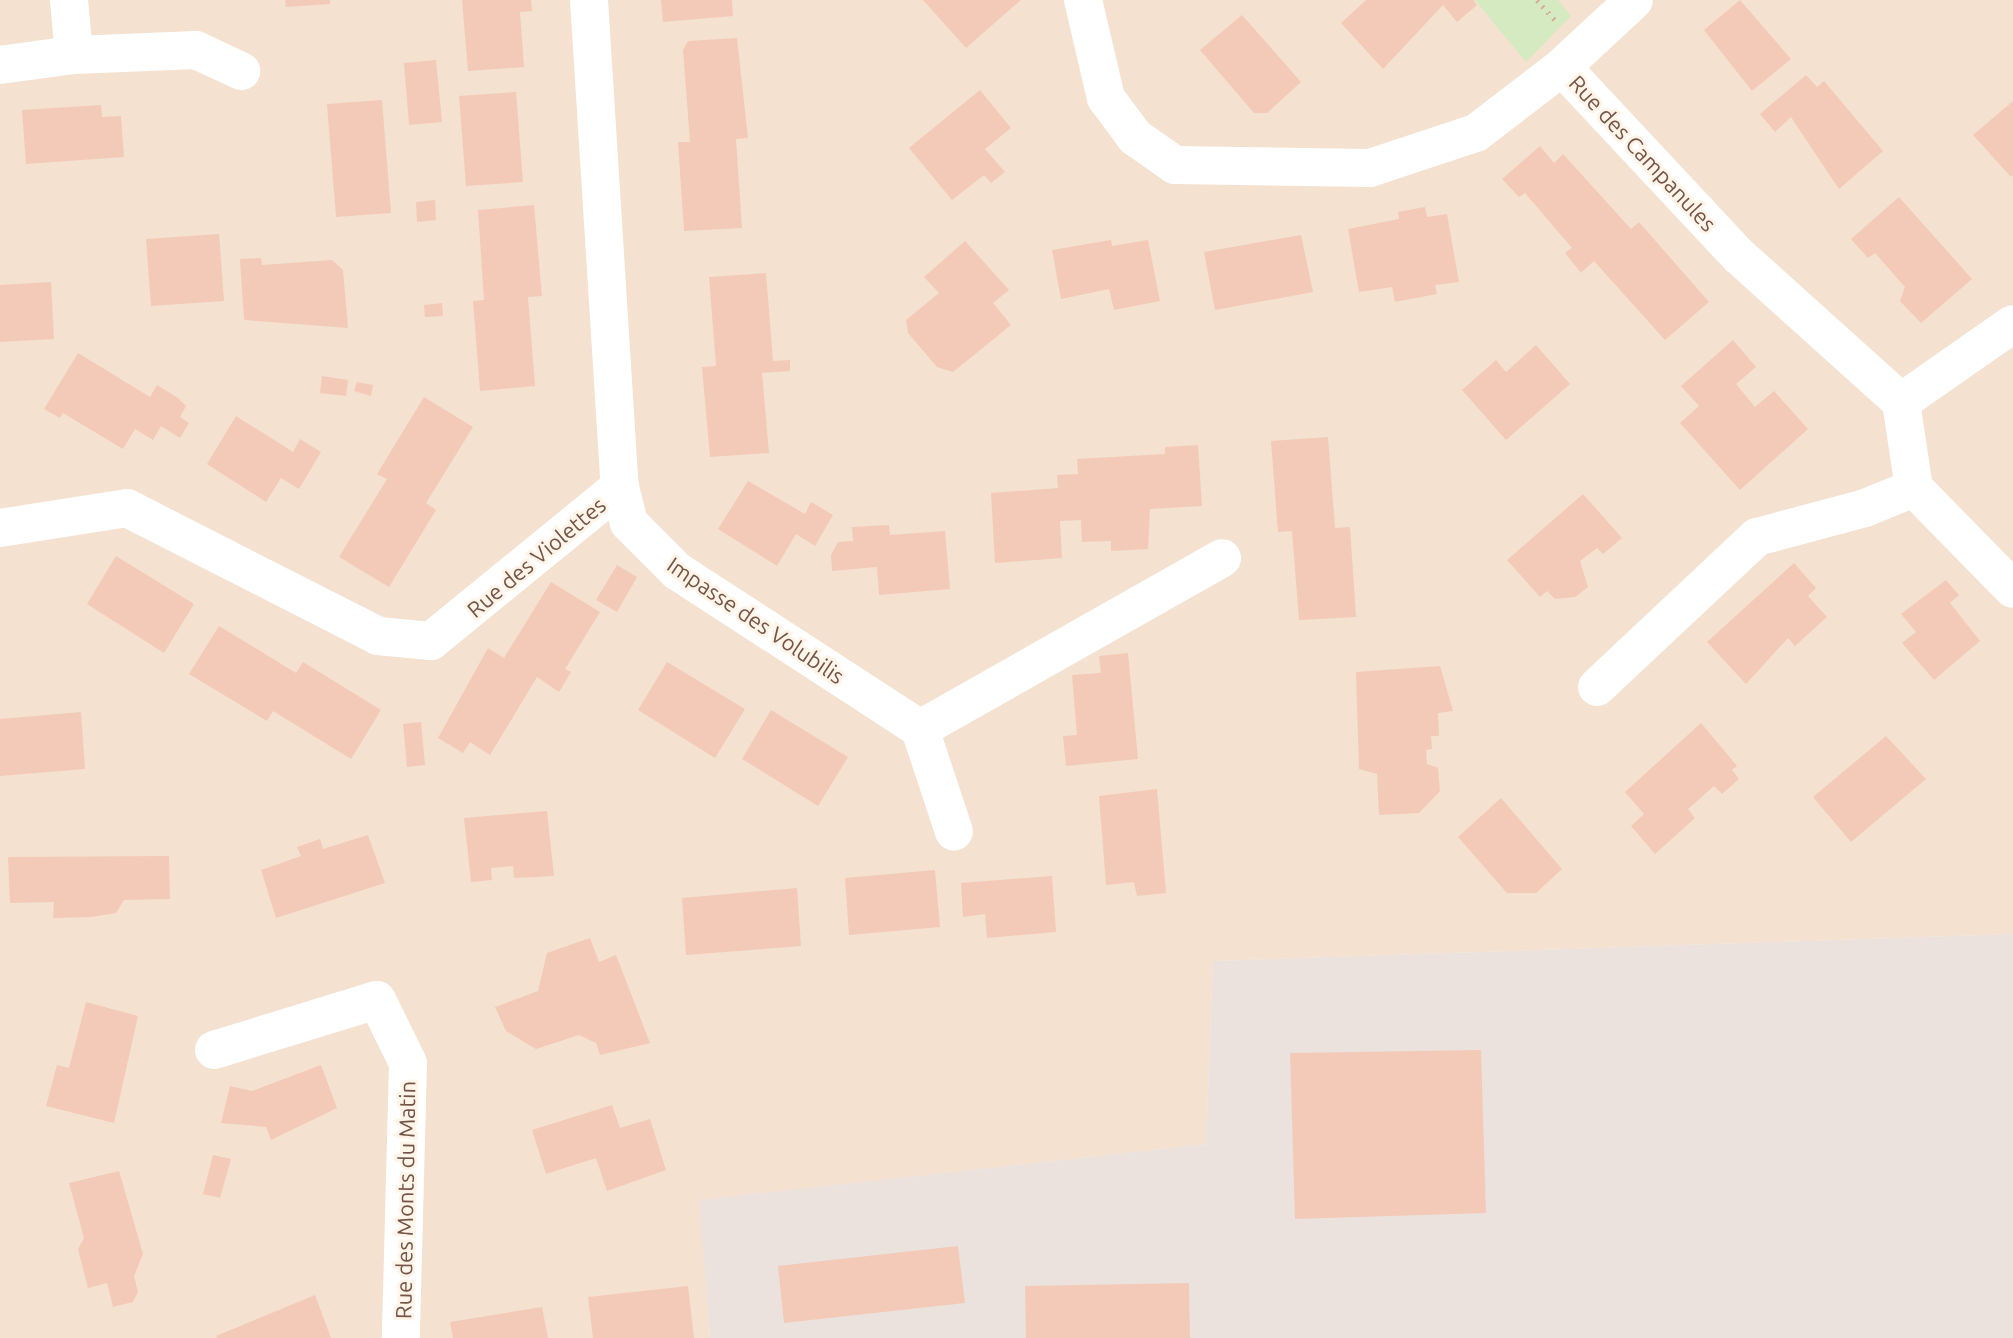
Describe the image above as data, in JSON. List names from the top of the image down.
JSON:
{
  "streets": {
    "street": [
      "Rue des Campanules",
      "Rue des Violettes",
      "Impasse des Volubilis",
      "Rue des Monts du Matin"
    ]
  },
  "crossings": [
    ["Rue des Violettes", "Impasse des Volubilis"]
  ]
}
